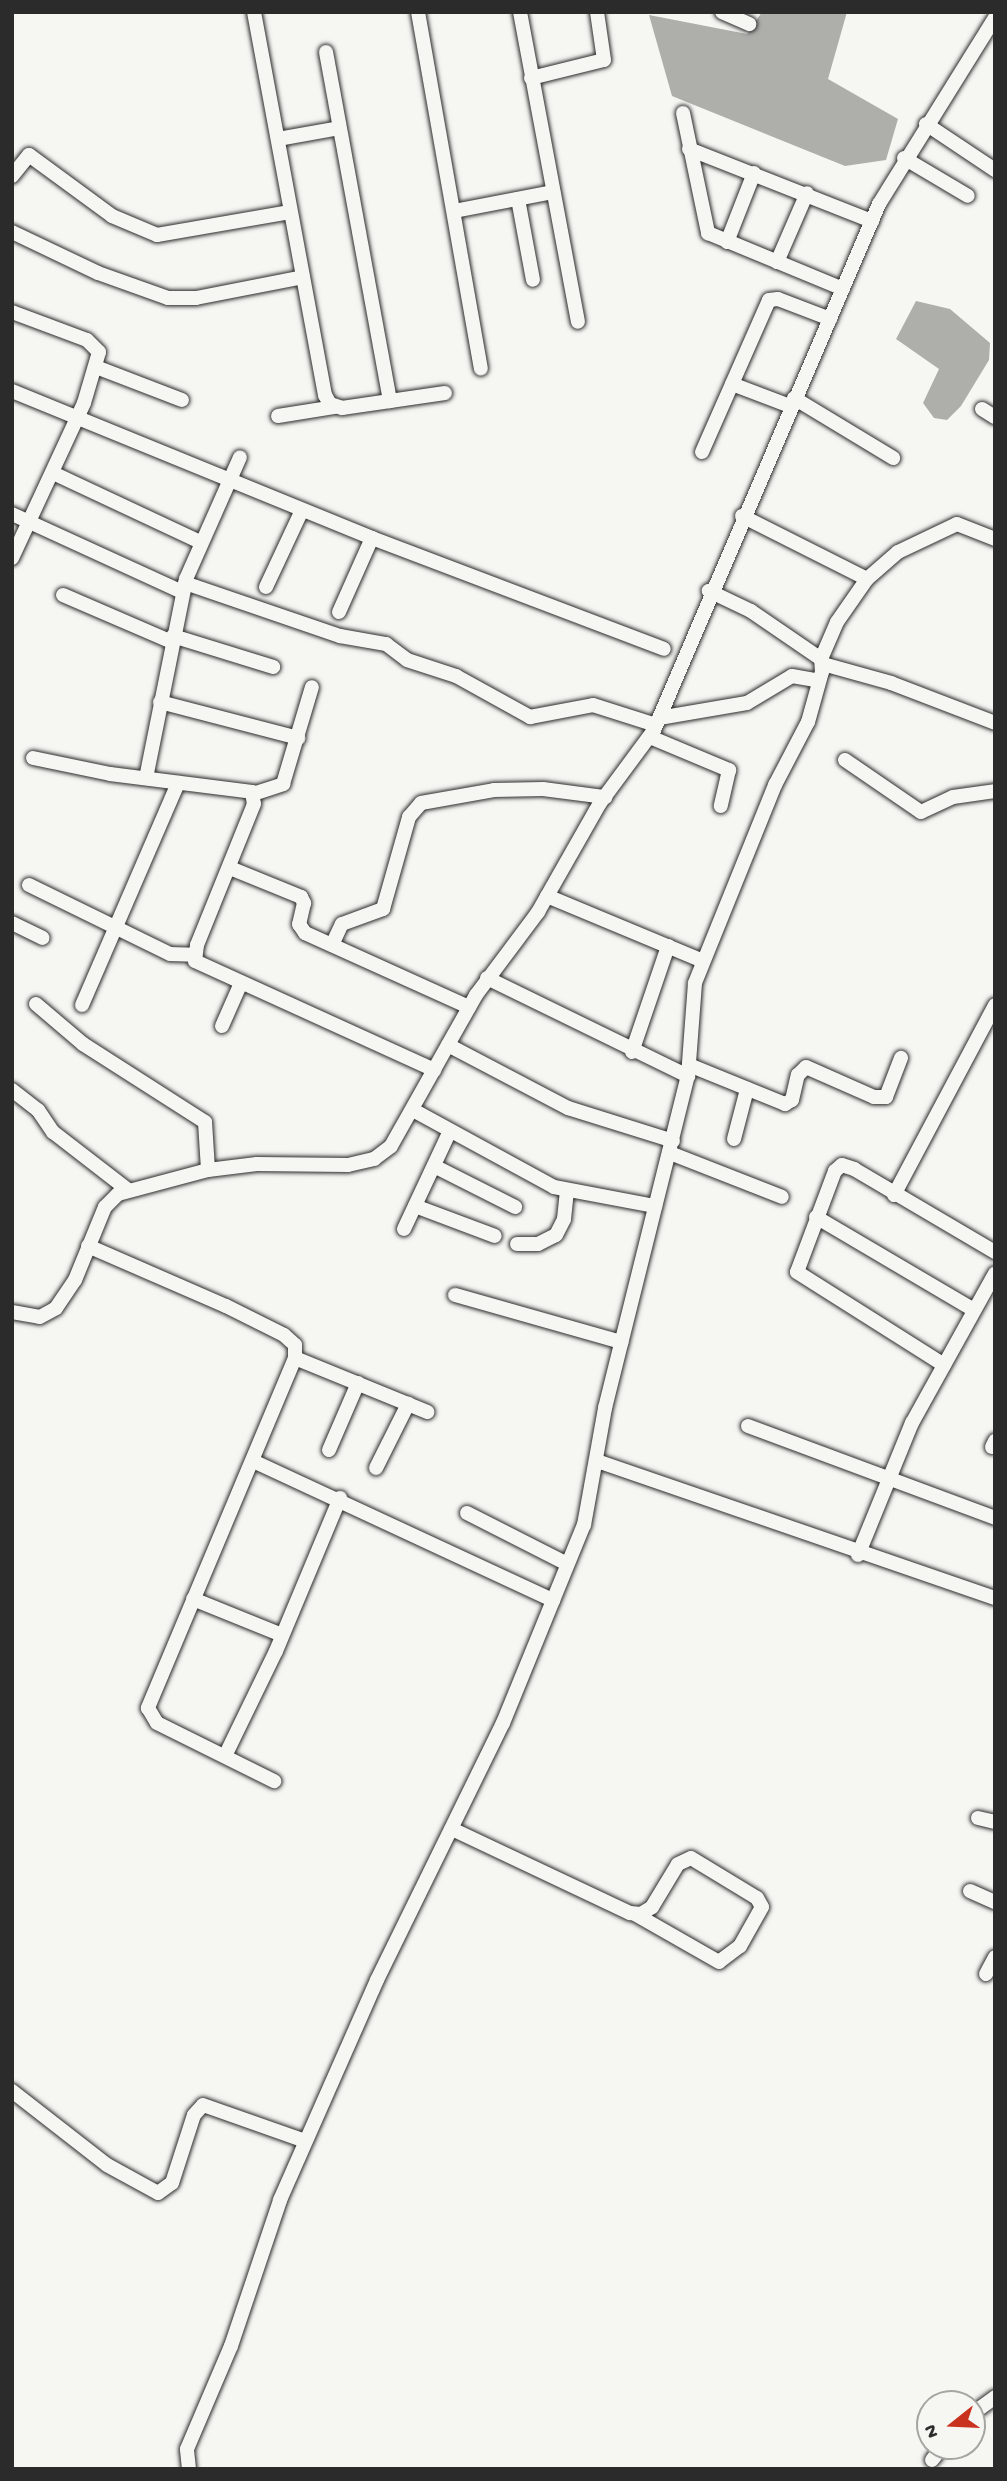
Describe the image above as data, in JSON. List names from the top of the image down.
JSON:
{
  "north": "left"
}
